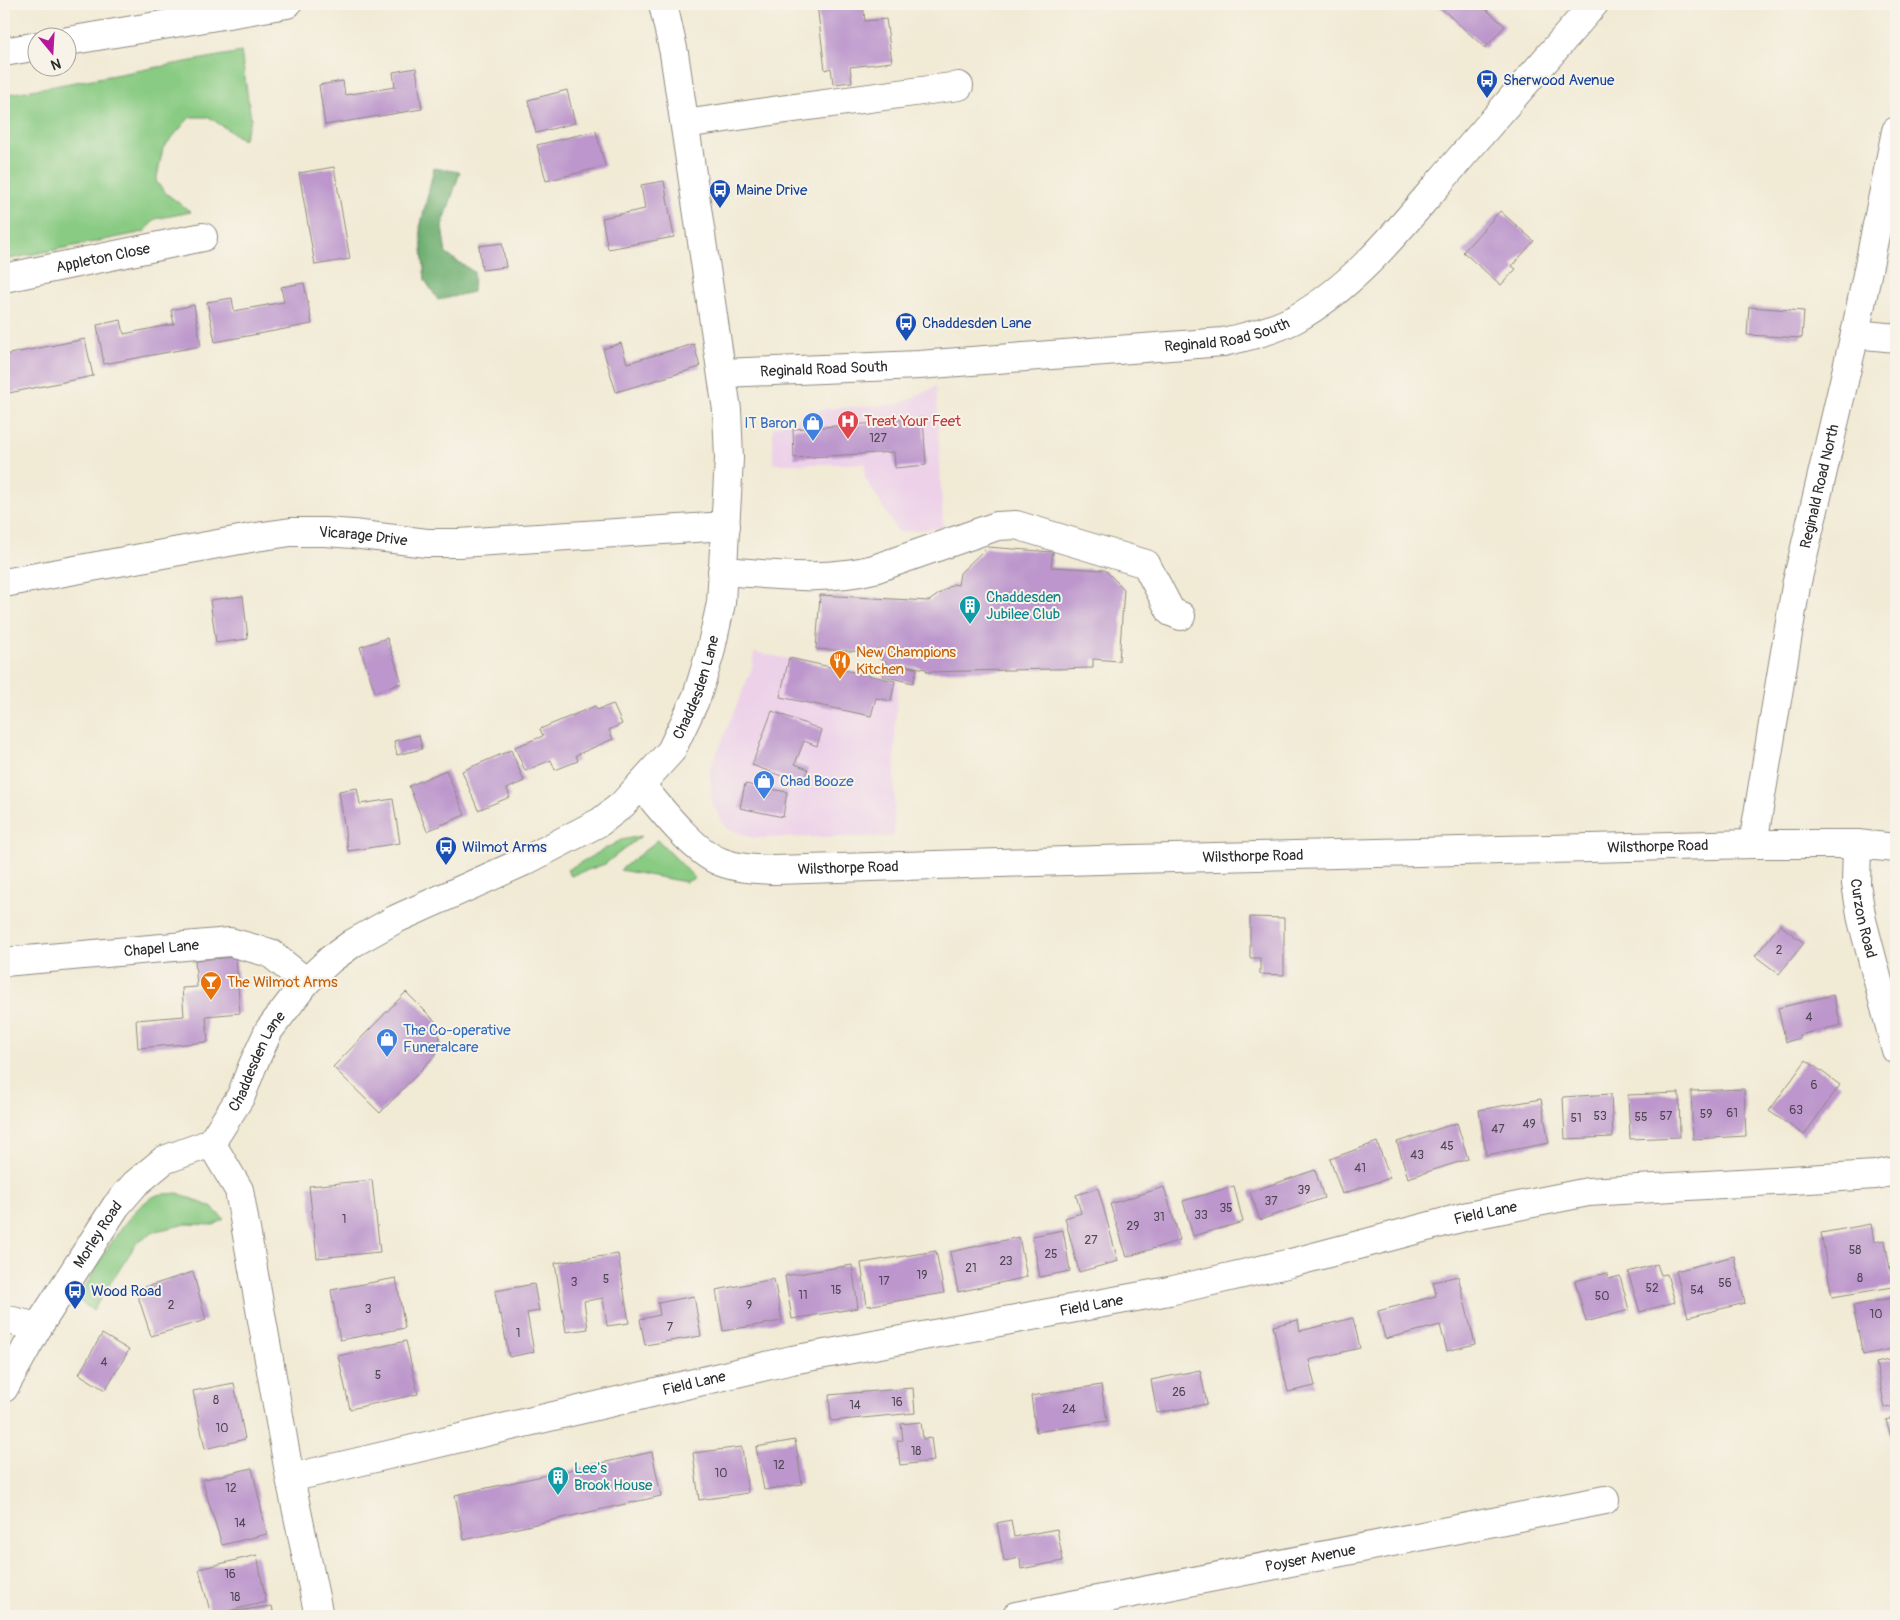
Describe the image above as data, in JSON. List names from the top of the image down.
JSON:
{
  "streets": {
    "street": [
      "Appleton Close",
      "Reginald Road South",
      "Reginald Road North",
      "Vicarage Drive",
      "Chaddesden Lane",
      "Wilsthorpe Road",
      "Curzon Road",
      "Chapel Lane",
      "Field Lane",
      "Morley Road",
      "Poyser Avenue"
    ]
  },
  "crossings": [
    ["Reginald Road South", "Chaddesden Lane"],
    ["Reginald Road North", "Wilsthorpe Road"],
    ["Vicarage Drive", "Chaddesden Lane"],
    ["Chaddesden Lane", "Wilsthorpe Road"],
    ["Chaddesden Lane", "Chapel Lane"],
    ["Chaddesden Lane", "Morley Road"],
    ["Wilsthorpe Road", "Curzon Road"]
  ],
  "places": {
    "bus stop": [
      "Sherwood Avenue",
      "Maine Drive",
      "Chaddesden Lane",
      "Wilmot Arms",
      "Wood Road"
    ],
    "hospital": ["Treat Your Feet"],
    "shop": ["IT Baron", "Chad Booze", "The Co-operative Funeralcare"],
    "building": ["Chaddesden Jubilee Club", "Lee's Brook House"],
    "restaurant": ["New Champions Kitchen"],
    "bar": ["The Wilmot Arms"]
  },
  "house_numbers": [
    "127",
    "2",
    "4",
    "6",
    "63",
    "61",
    "59",
    "53",
    "57",
    "55",
    "51",
    "49",
    "47",
    "45",
    "43",
    "41",
    "39",
    "37",
    "35",
    "33",
    "31",
    "1",
    "29",
    "27",
    "58",
    "25",
    "23",
    "21",
    "19",
    "8",
    "5",
    "17",
    "3",
    "56",
    "52",
    "15",
    "54",
    "11",
    "50",
    "2",
    "9",
    "3",
    "10",
    "7",
    "1",
    "4",
    "5",
    "26",
    "8",
    "16",
    "14",
    "24",
    "10",
    "18",
    "12",
    "10",
    "12",
    "14",
    "16",
    "18"
  ],
  "north": "bottom"
}
